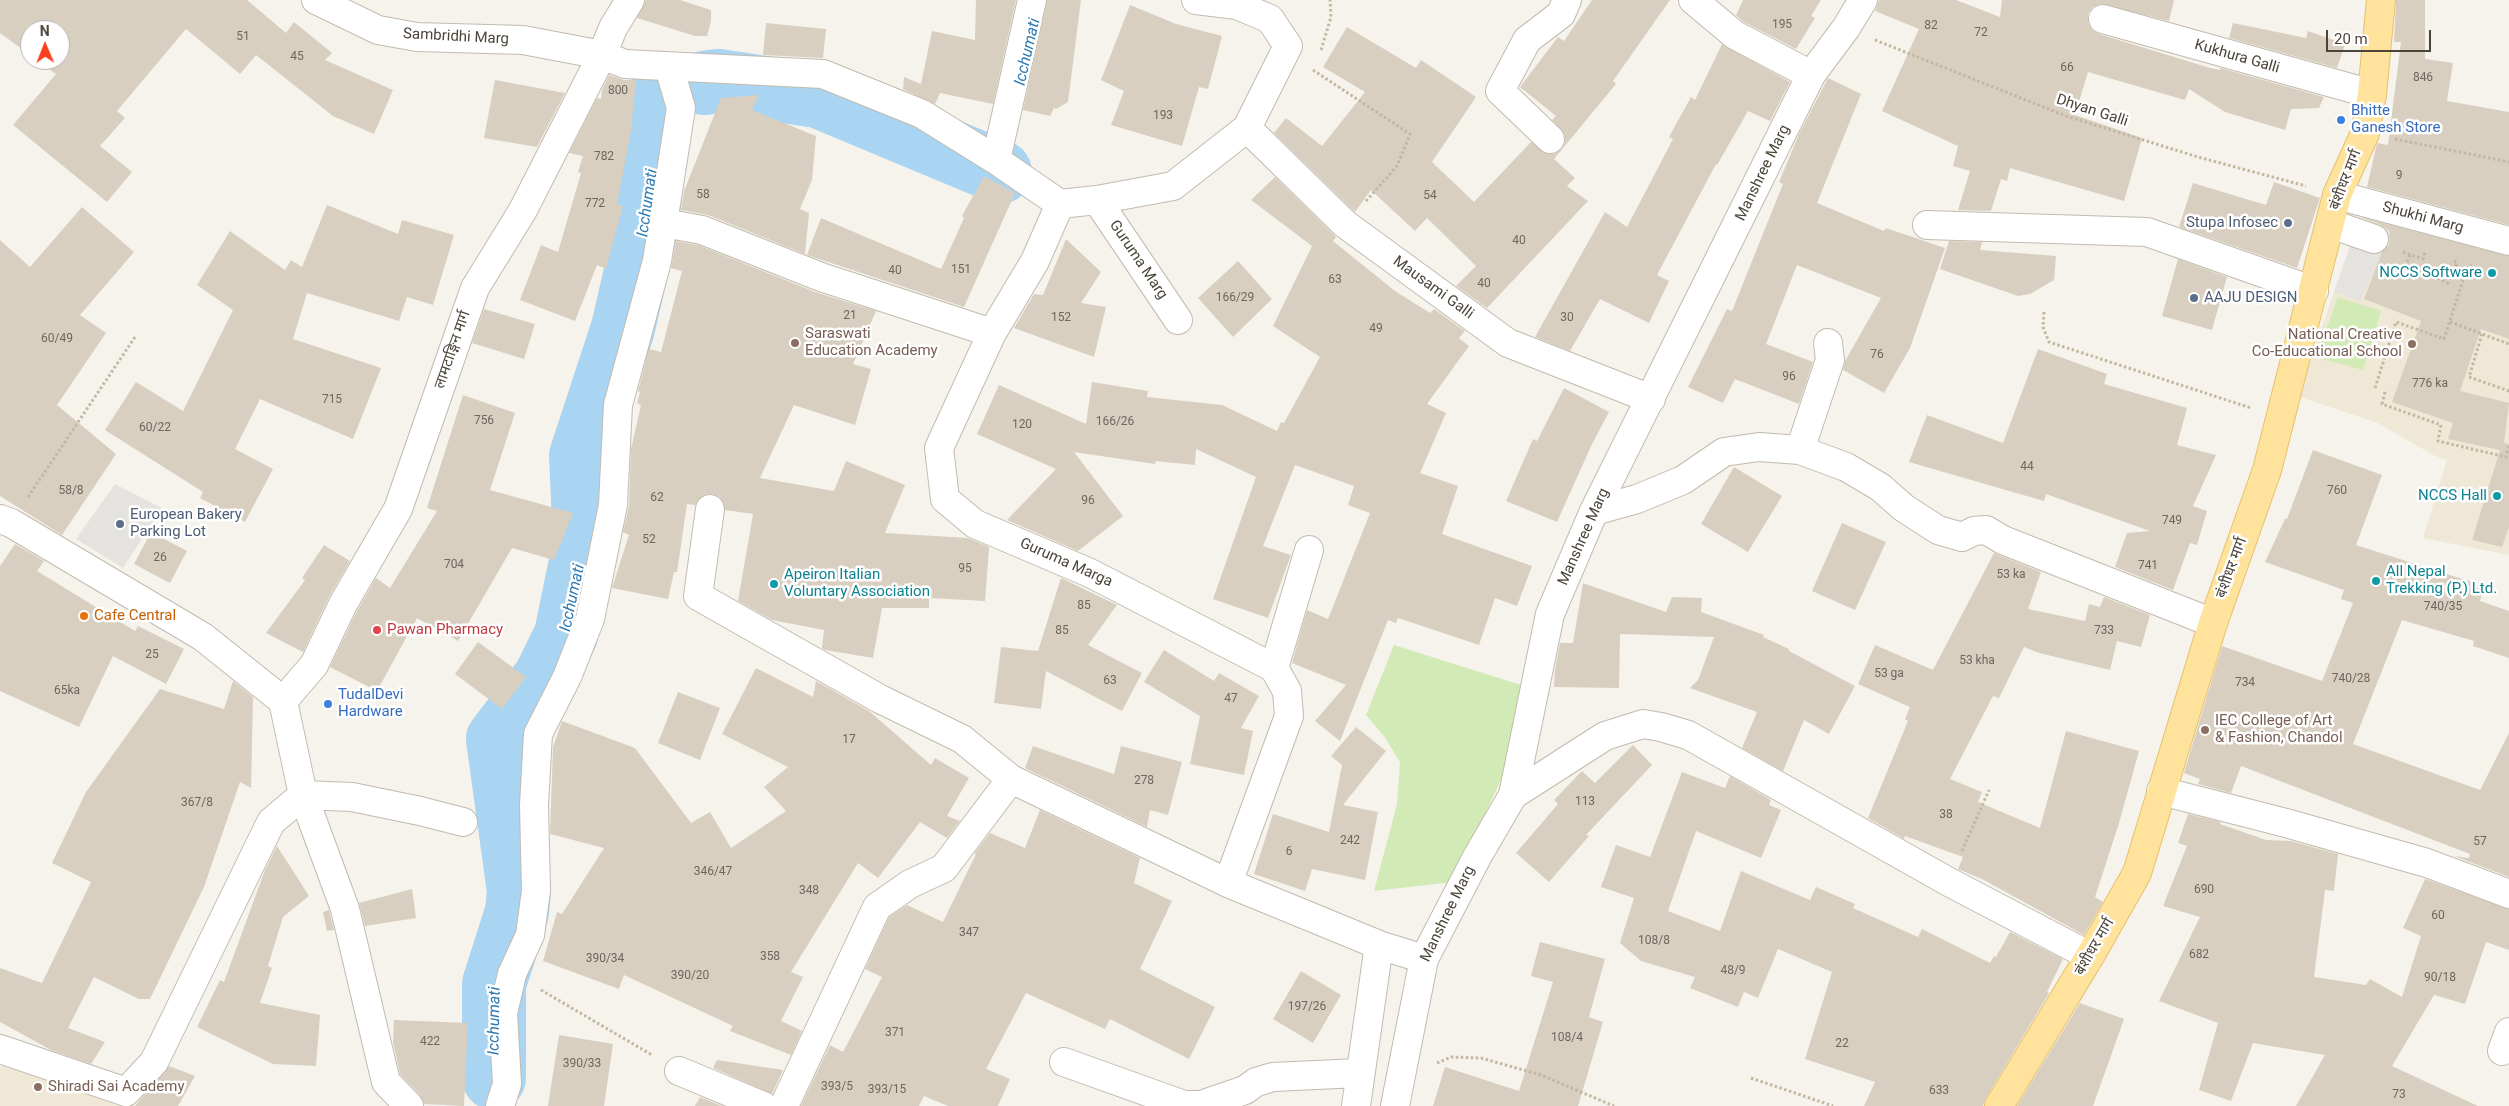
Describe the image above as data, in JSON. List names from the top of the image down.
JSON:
{
  "streets": {
    "main road": ["बंशीधर मार्ग"],
    "street": [
      "Sambridhi Marg",
      "Kukhura Galli",
      "Manshree Marg",
      "Shukhi Marg",
      "Guruma Marg",
      "Mausami Galli",
      "लामटाङ्गिन मार्ग",
      "Guruma Marga"
    ],
    "path": ["Dhyan Galli"]
  },
  "crossings": [
    ["Sambridhi Marg", "लामटाङ्गिन मार्ग"],
    ["Kukhura Galli", "बंशीधर मार्ग"],
    ["Dhyan Galli", "Manshree Marg"],
    ["Dhyan Galli", "बंशीधर मार्ग"],
    ["Dhyan Galli", "Shukhi Marg"],
    ["Manshree Marg", "Mausami Galli"],
    ["बंशीधर मार्ग", "Shukhi Marg"],
    ["Guruma Marg", "Mausami Galli"],
    ["Guruma Marg", "Guruma Marga"]
  ],
  "water": ["Icchumati"],
  "places": [
    "Bhitte Ganesh Store",
    "Stupa Infosec",
    "NCCS Software",
    "AAJU DESIGN",
    "Saraswati Education Academy",
    "National Creative Co-Educational School",
    "NCCS Hall",
    "European Bakery Parking Lot",
    "All Nepal Trekking (P.) Ltd.",
    "Apeiron Italian Voluntary Association",
    "Cafe Central",
    "Pawan Pharmacy",
    "TudalDevi Hardware",
    "IEC College of Art & Fashion, Chandol",
    "Shiradi Sai Academy"
  ],
  "house_numbers": [
    "195",
    "82",
    "72",
    "51",
    "45",
    "66",
    "846",
    "800",
    "193",
    "782",
    "9",
    "58",
    "54",
    "772",
    "40",
    "151",
    "40",
    "63",
    "40",
    "166/29",
    "21",
    "152",
    "30",
    "49",
    "60/49",
    "76",
    "96",
    "776 ka",
    "715",
    "756",
    "166/26",
    "120",
    "60/22",
    "44",
    "58/8",
    "760",
    "62",
    "96",
    "749",
    "52",
    "26",
    "704",
    "741",
    "95",
    "53 ka",
    "85",
    "740/35",
    "85",
    "733",
    "25",
    "53 kha",
    "53 ga",
    "740/28",
    "63",
    "734",
    "65ka",
    "47",
    "17",
    "278",
    "113",
    "367/8",
    "38",
    "242",
    "57",
    "6",
    "346/47",
    "690",
    "348",
    "60",
    "347",
    "108/8",
    "682",
    "358",
    "390/34",
    "48/9",
    "390/20",
    "90/18",
    "197/26",
    "371",
    "108/4",
    "422",
    "22",
    "390/33",
    "393/5",
    "393/15",
    "633",
    "73"
  ],
  "scale_bar": "20 m",
  "north": "top"
}
